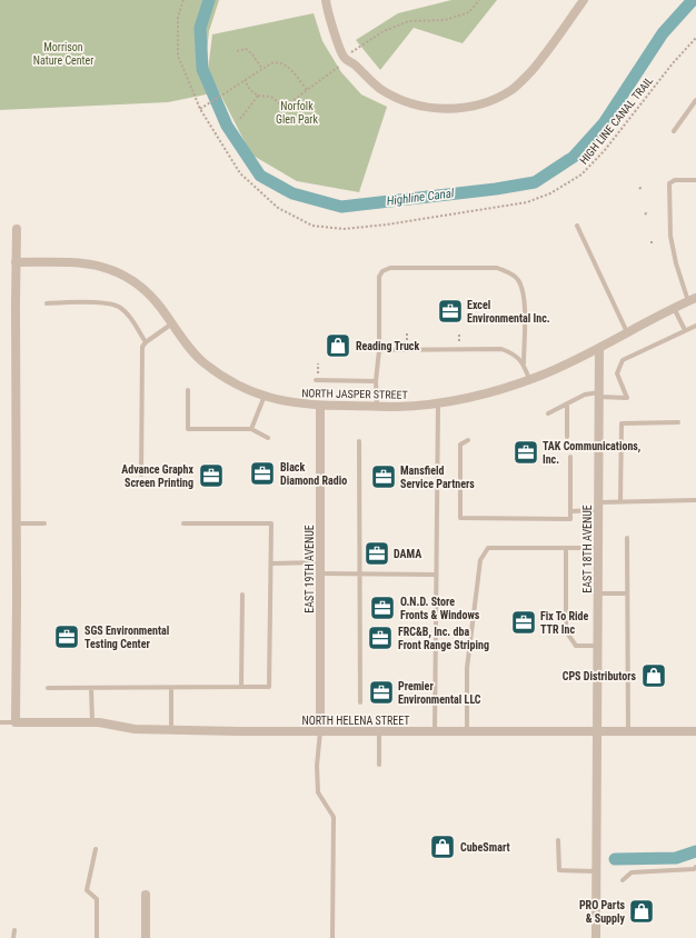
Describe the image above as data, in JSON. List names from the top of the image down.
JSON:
{
  "streets": {
    "street": [
      "NORTH JASPER STREET",
      "EAST 18TH AVENUE",
      "EAST 19TH AVENUE",
      "NORTH HELENA STREET"
    ],
    "path": ["HIGH LINE CANAL TRAIL"]
  },
  "crossings": [
    ["NORTH JASPER STREET", "EAST 18TH AVENUE"],
    ["NORTH JASPER STREET", "EAST 19TH AVENUE"],
    ["EAST 18TH AVENUE", "NORTH HELENA STREET"],
    ["EAST 19TH AVENUE", "NORTH HELENA STREET"]
  ],
  "water": ["Highline Canal"],
  "parks": ["Morrison Nature Center", "Norfolk Glen Park"],
  "places": {
    "office": [
      "Excel Environmental Inc.",
      "TAK Communications, Inc.",
      "Black Diamond Radio",
      "Advance Graphx Screen Printing",
      "Mansfield Service Partners",
      "DAMA",
      "O.N.D. Store Fronts & Windows",
      "Fix To Ride TTR Inc",
      "SGS Environmental Testing Center",
      "FRC&B, Inc. dba Front Range Striping",
      "Premier Environmental LLC"
    ],
    "shop": [
      "Reading Truck",
      "CPS Distributors",
      "CubeSmart",
      "PRO Parts & Supply"
    ]
  }
}
